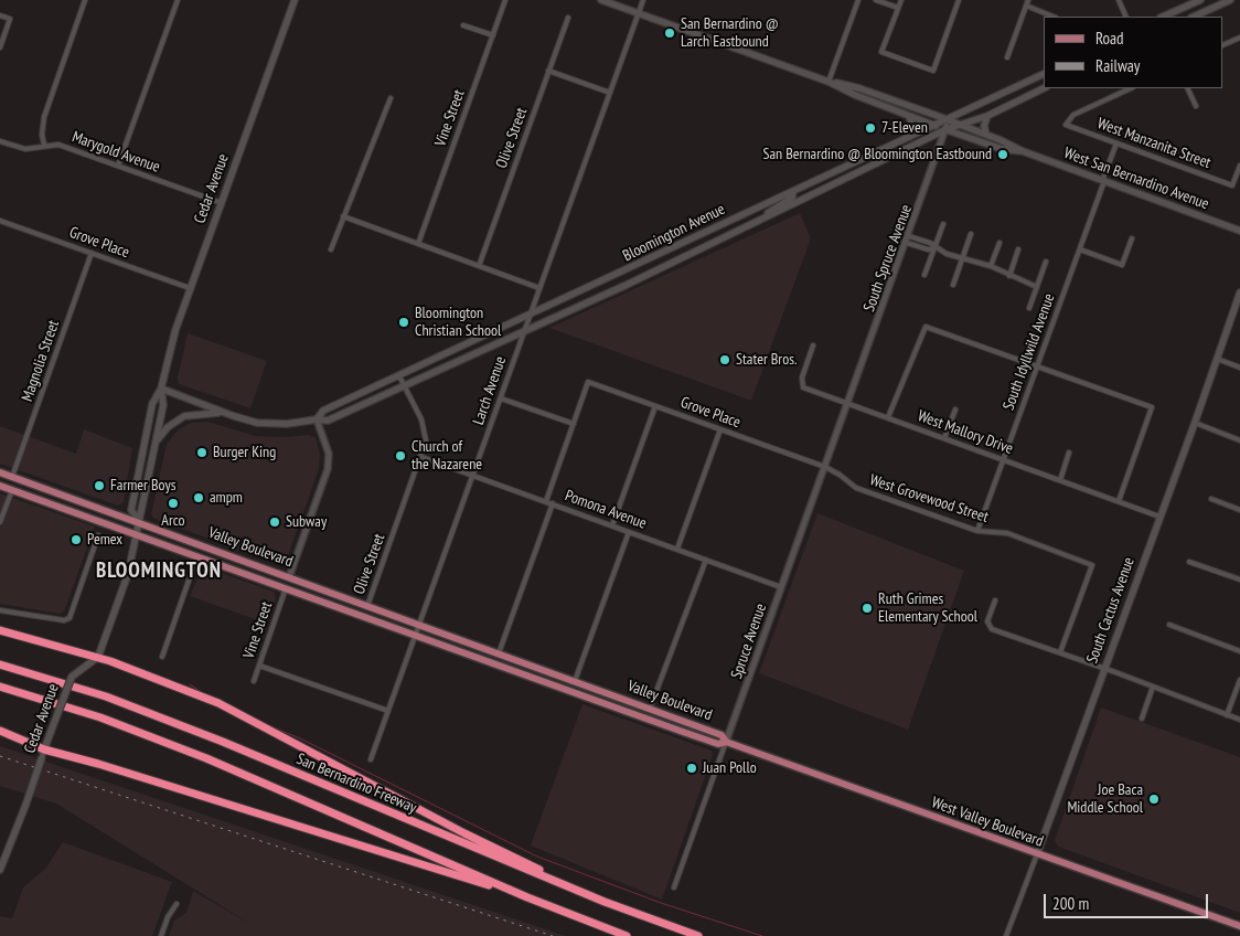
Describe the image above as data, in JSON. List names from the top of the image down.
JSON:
{
  "streets": {
    "highway": ["San Bernardino Freeway"],
    "main road": [
      "West San Bernardino Avenue",
      "Cedar Avenue",
      "Bloomington Avenue",
      "Valley Boulevard",
      "South Cactus Avenue",
      "West Valley Boulevard"
    ],
    "street": [
      "Vine Street",
      "Olive Street",
      "West Manzanita Street",
      "Marygold Avenue",
      "Grove Place",
      "South Spruce Avenue",
      "South Idyllwild Avenue",
      "Magnolia Street",
      "Larch Avenue",
      "West Mallory Drive",
      "West Grovewood Street",
      "Pomona Avenue",
      "Spruce Avenue"
    ]
  },
  "crossings": [
    ["Vine Street", "Valley Boulevard"],
    ["Olive Street", "Bloomington Avenue"],
    ["Olive Street", "Pomona Avenue"],
    ["Olive Street", "Valley Boulevard"],
    ["West Manzanita Street", "South Idyllwild Avenue"],
    ["Marygold Avenue", "Cedar Avenue"],
    ["West San Bernardino Avenue", "Bloomington Avenue"],
    ["West San Bernardino Avenue", "South Spruce Avenue"],
    ["West San Bernardino Avenue", "South Idyllwild Avenue"],
    ["West San Bernardino Avenue", "Larch Avenue"],
    ["Cedar Avenue", "Bloomington Avenue"],
    ["Cedar Avenue", "Grove Place"],
    ["Cedar Avenue", "Valley Boulevard"],
    ["Bloomington Avenue", "South Spruce Avenue"],
    ["Bloomington Avenue", "Larch Avenue"],
    ["Grove Place", "Magnolia Street"],
    ["Grove Place", "West Grovewood Street"],
    ["Grove Place", "Spruce Avenue"],
    ["South Spruce Avenue", "West Mallory Drive"],
    ["South Spruce Avenue", "Spruce Avenue"],
    ["South Idyllwild Avenue", "West Mallory Drive"],
    ["South Idyllwild Avenue", "West Grovewood Street"],
    ["Magnolia Street", "Valley Boulevard"],
    ["Larch Avenue", "Pomona Avenue"],
    ["Larch Avenue", "Valley Boulevard"],
    ["West Mallory Drive", "South Cactus Avenue"],
    ["West Mallory Drive", "Spruce Avenue"],
    ["West Grovewood Street", "Spruce Avenue"],
    ["Pomona Avenue", "Spruce Avenue"],
    ["Valley Boulevard", "Spruce Avenue"],
    ["Valley Boulevard", "West Valley Boulevard"],
    ["South Cactus Avenue", "West Valley Boulevard"],
    ["Spruce Avenue", "West Valley Boulevard"]
  ],
  "districts": ["BLOOMINGTON"],
  "places": [
    "San Bernardino @ Larch Eastbound",
    "7-Eleven",
    "San Bernardino @ Bloomington Eastbound",
    "Bloomington Christian School",
    "Stater Bros.",
    "Burger King",
    "Church of the Nazarene",
    "Farmer Boys",
    "ampm",
    "Arco",
    "Subway",
    "Pemex",
    "Ruth Grimes Elementary School",
    "Juan Pollo",
    "Joe Baca Middle School"
  ],
  "legend": ["Road", "Railway"],
  "scale_bar": "200 m"
}
